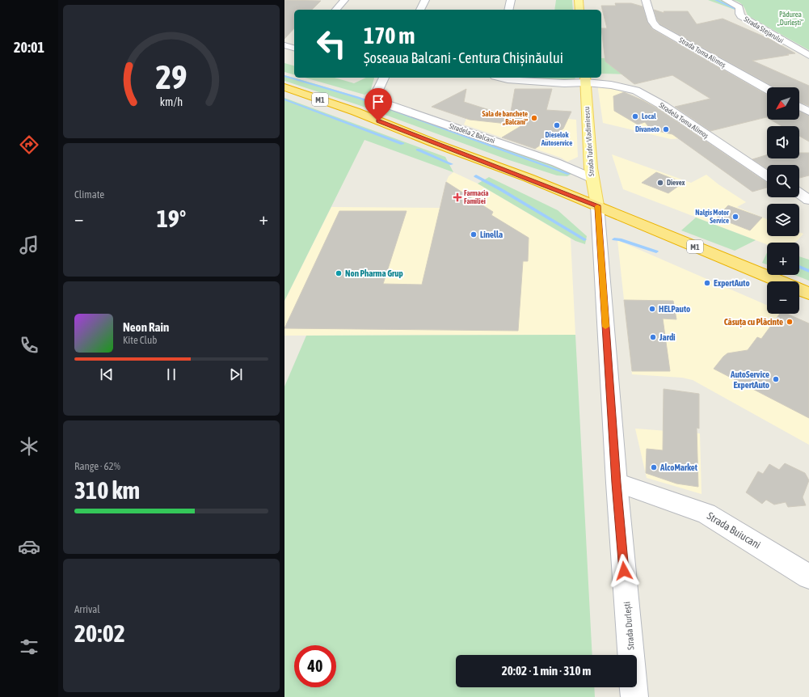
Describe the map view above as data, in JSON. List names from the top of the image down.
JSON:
{
  "streets": {
    "highway": ["M1"],
    "main road": ["Strada Tudor Vladimirescu"],
    "street": [
      "Strada Stejarului",
      "Strada Toma Alimoș",
      "Stradela Toma Alimoș",
      "Stradela 2 Balcani",
      "Strada Buiucani",
      "Strada Durlești"
    ]
  },
  "crossings": [
    ["M1", "Strada Tudor Vladimirescu"],
    ["M1", "Strada Durlești"],
    ["Stradela Toma Alimoș", "Strada Tudor Vladimirescu"],
    ["Stradela 2 Balcani", "Strada Tudor Vladimirescu"],
    ["Strada Tudor Vladimirescu", "Strada Durlești"],
    ["Strada Buiucani", "Strada Durlești"]
  ],
  "parks": ["Pădurea „Durlești”"],
  "places": {
    "other": [
      "Local",
      "Sala de banchete „Balcani”",
      "Dieselok Autoservice",
      "Divaneto",
      "Dievex",
      "Nalgis Motor Service",
      "Linella",
      "Non Pharma Grup",
      "ExpertAuto",
      "HELPauto",
      "Căsuța cu Plăcinte",
      "Jardi",
      "AutoService ExpertAuto",
      "AlcoMarket"
    ],
    "health": ["Farmacia Familiei"]
  },
  "north": "bottom left",
  "page": {
    "tabs": "20:01",
    "turn": ["170 m", "Șoseaua Balcani - Centura Chișinăului"],
    "map_buttons": ["+", "−"],
    "tile": [
      "Climate",
      ["Range · 62%", "310 km"],
      ["Arrival", "20:02"]
    ],
    "heat": ["−", "19°", "+"],
    "song": ["Neon Rain", "Kite Club"],
    "limit": "40",
    "trip": "20:02 · 1 min · 310 m",
    "gauge": ["29", "km/h"]
  }
}
